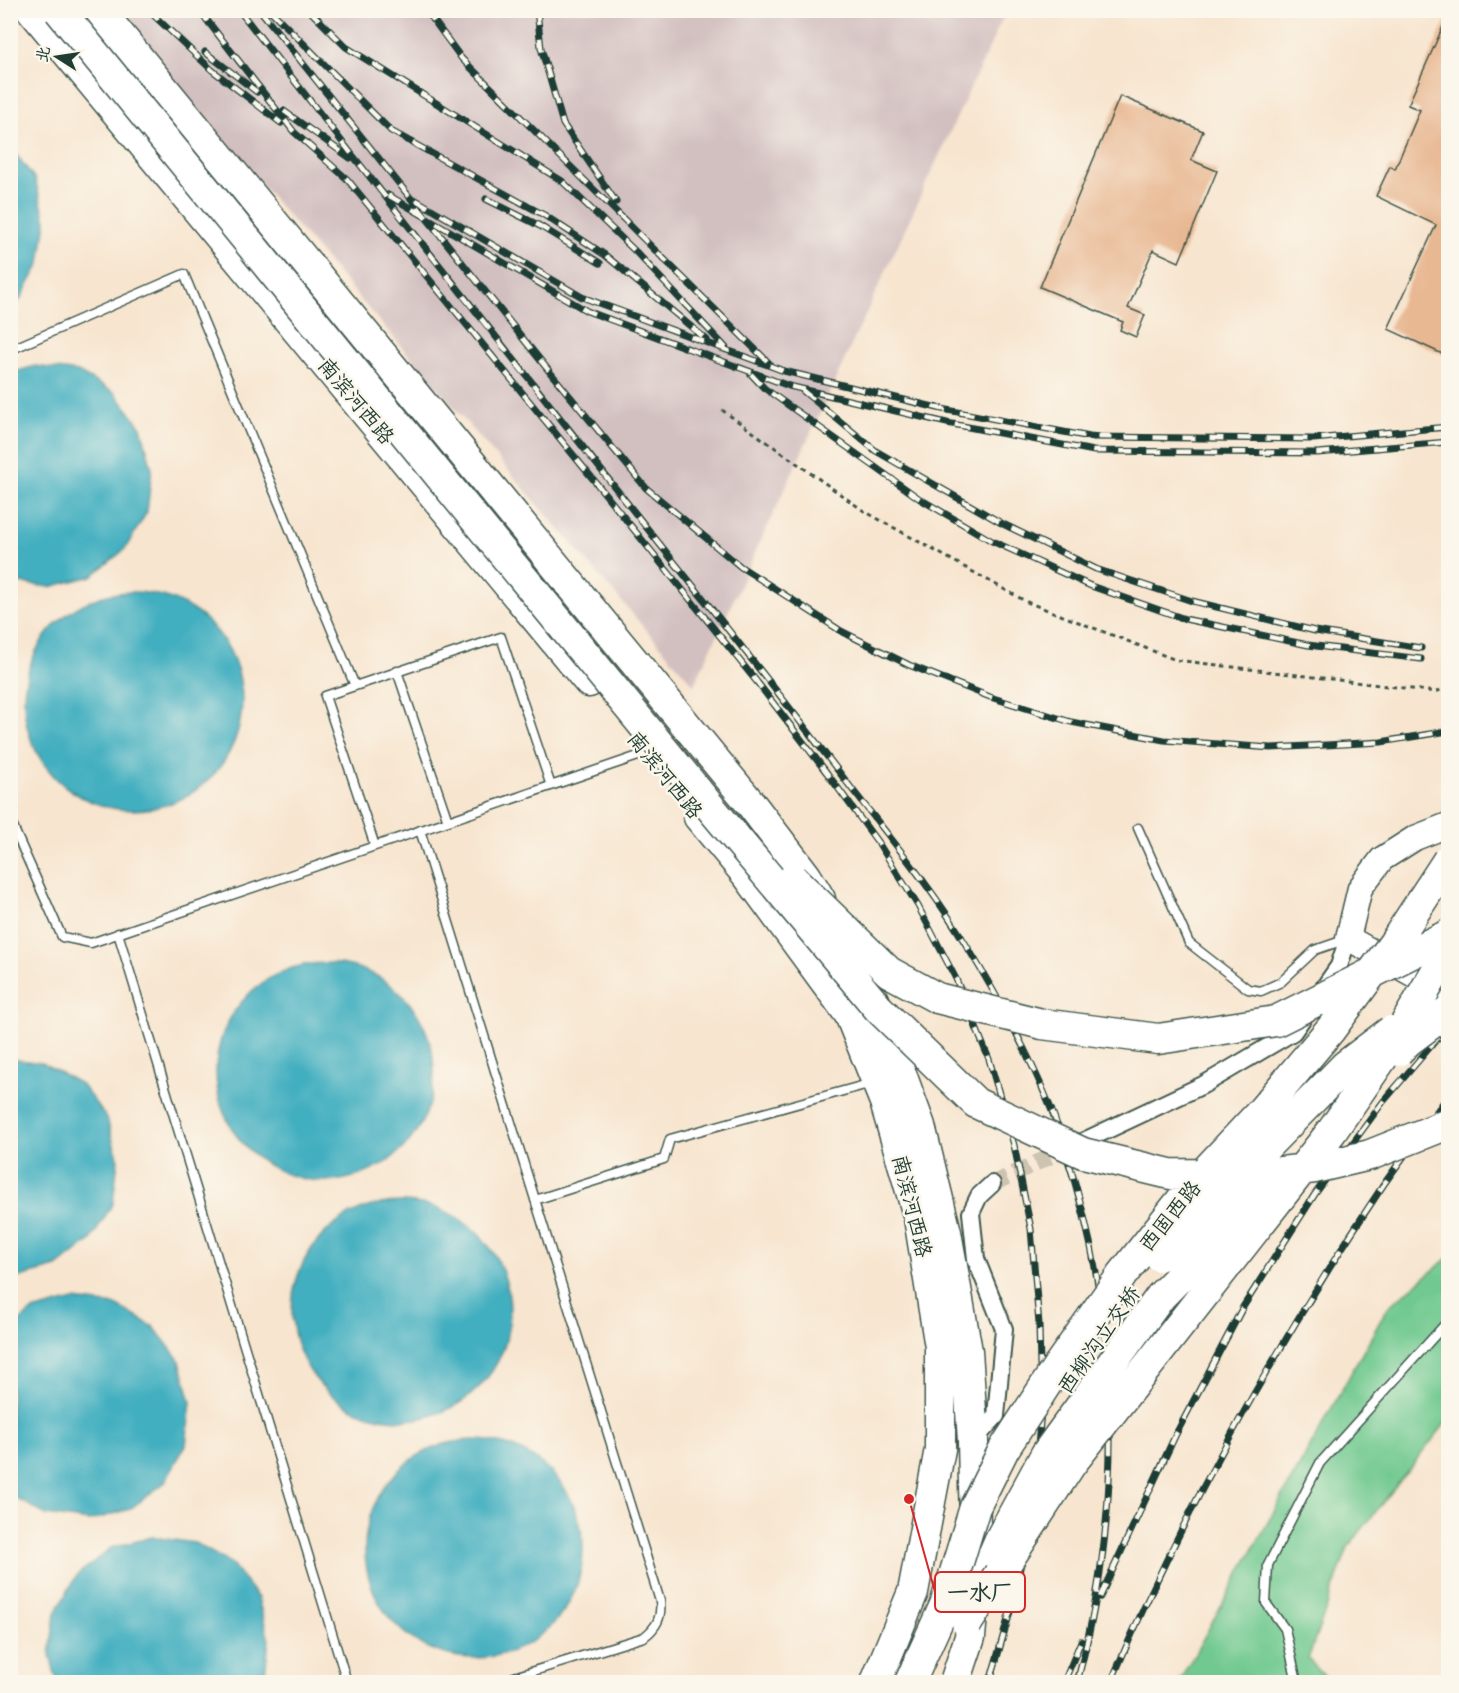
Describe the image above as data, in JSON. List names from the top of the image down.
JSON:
{
  "streets": {
    "highway": ["南滨河西路", "西固西路", "西柳沟立交桥"]
  },
  "crossings": [
    ["西固西路", "西柳沟立交桥"]
  ],
  "places": ["一水厂"],
  "north": "left"
}
